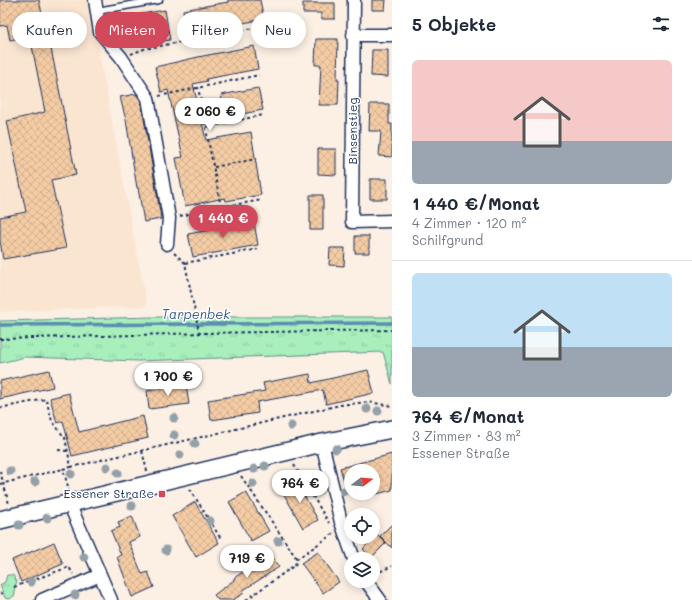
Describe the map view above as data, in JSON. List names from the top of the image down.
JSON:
{
  "streets": {
    "street": ["Binsenstieg"]
  },
  "water": ["Tarpenbek"],
  "places": {
    "transit": ["Essener Straße"]
  },
  "north": "right",
  "page": {
    "heading": "5 Objekte",
    "chip": [
      "Kaufen",
      "Mieten",
      "Filter",
      "Neu"
    ],
    "list": [
      {
        "name": "1 440 €/Monat",
        "note": "4 Zimmer · 120 m² · Schilfgrund"
      },
      {
        "name": "764 €/Monat",
        "note": "3 Zimmer · 83 m² · Essener Straße"
      }
    ],
    "price": [
      "2 060 €",
      "1 440 €",
      "1 700 €",
      "764 €",
      "719 €"
    ]
  }
}
